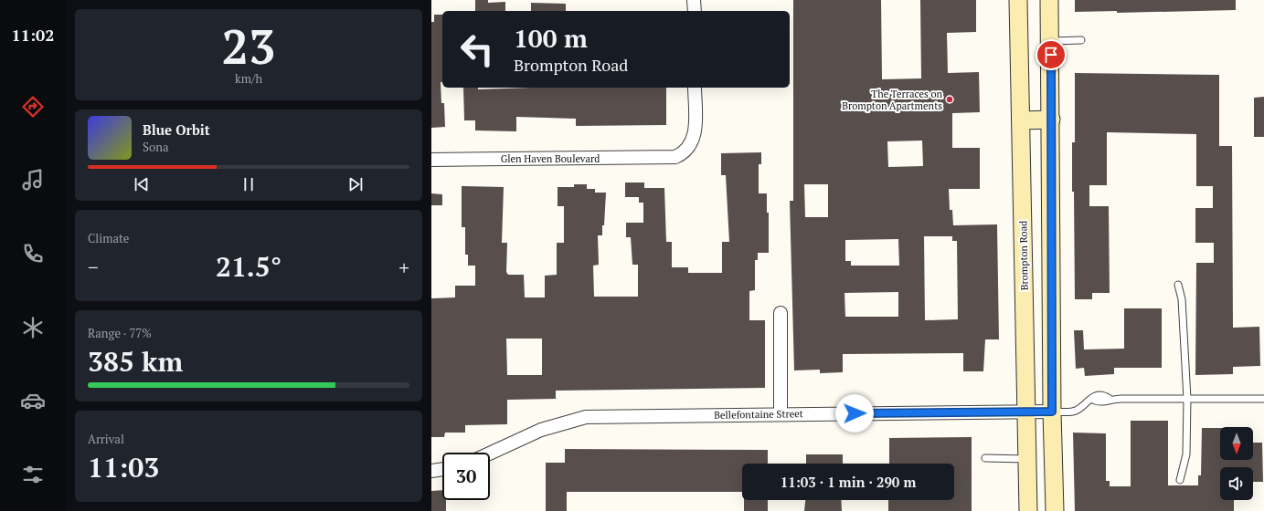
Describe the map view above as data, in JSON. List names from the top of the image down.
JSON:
{
  "streets": {
    "street": ["Glen Haven Boulevard", "Brompton Road", "Bellefontaine Street"]
  },
  "crossings": [
    ["Brompton Road", "Bellefontaine Street"]
  ],
  "places": ["The Terraces on Brompton Apartments"],
  "north": "bottom",
  "page": {
    "tabs": "11:02",
    "tile": [
      ["23", "km/h"],
      "Climate",
      ["Range · 77%", "385 km"],
      ["Arrival", "11:03"]
    ],
    "turn": ["100 m", "Brompton Road"],
    "song": ["Blue Orbit", "Sona"],
    "heat": ["−", "21.5°", "+"],
    "limit": "30",
    "trip": "11:03 · 1 min · 290 m"
  }
}
